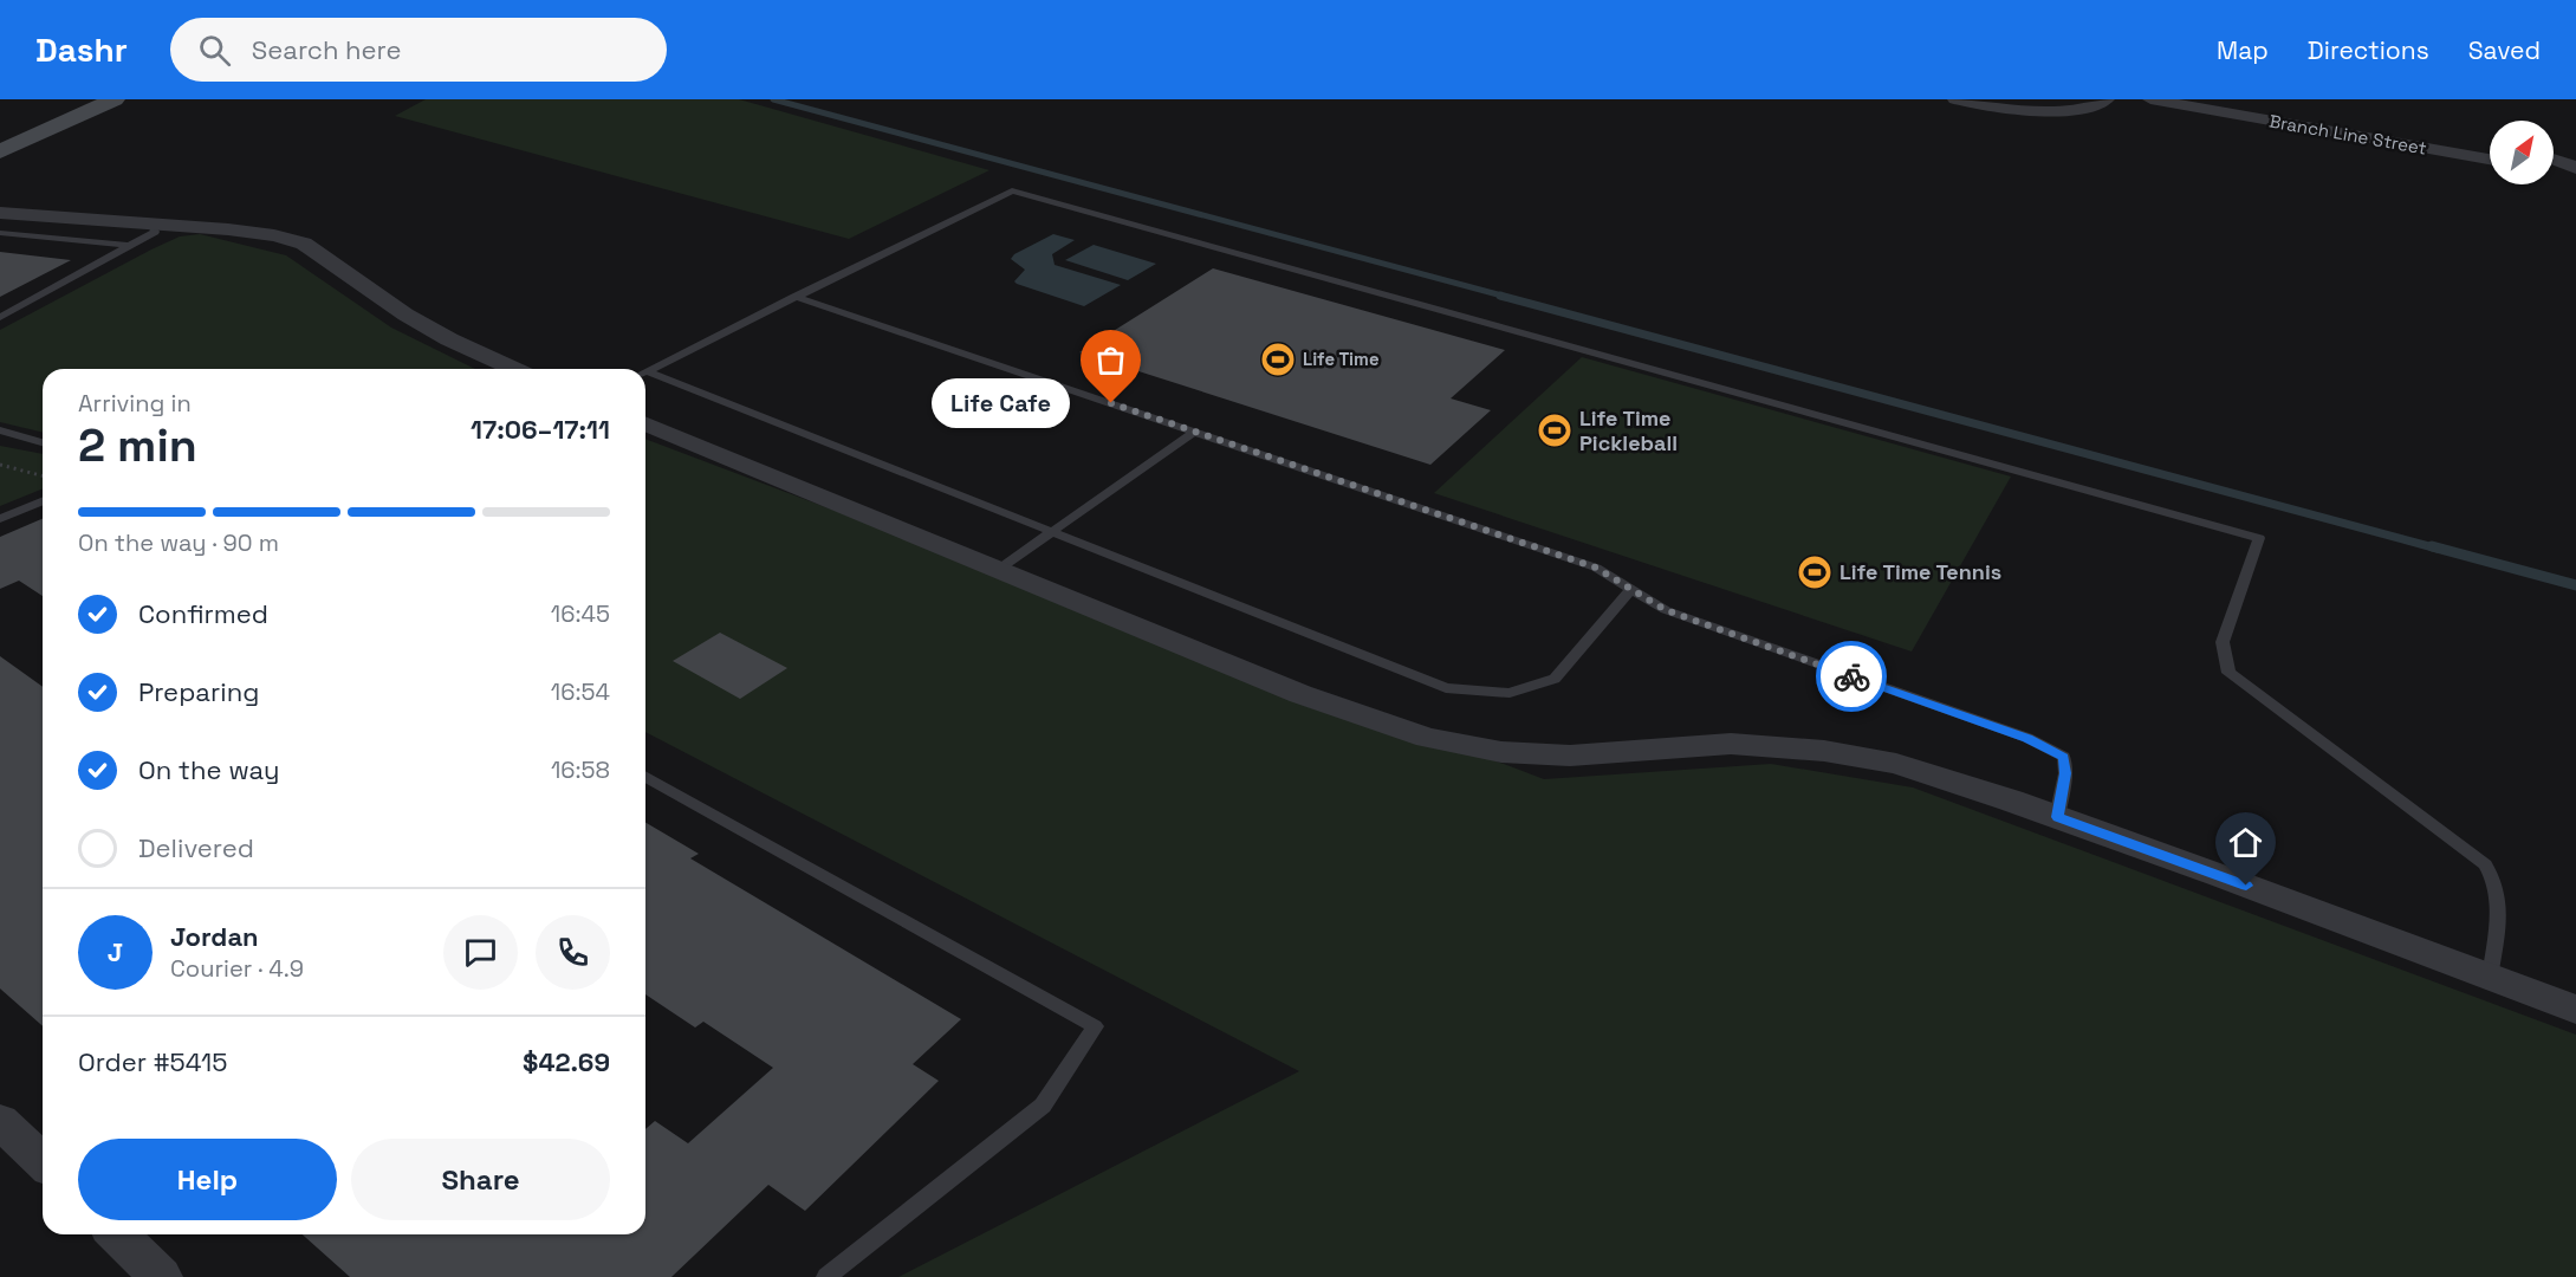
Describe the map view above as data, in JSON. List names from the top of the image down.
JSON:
{
  "streets": {
    "street": ["Branch Line Street"]
  },
  "places": {
    "sports": ["Life Time", "Life Time Pickleball", "Life Time Tennis"],
    "other": ["Life Cafe"]
  },
  "north": "top right",
  "page": {
    "header": "Dashr",
    "search": "Search here",
    "nav": ["Map", "Directions", "Saved"],
    "heading": ["2 min", "Arriving in", "17:06–17:11"],
    "panel": [
      "Jordan",
      "Courier · 4.9",
      "Order #5415",
      "$42.69"
    ],
    "bubble": "Life Cafe",
    "bar": "On the way · 90 m",
    "list": [
      ["Confirmed", "16:45"],
      ["Preparing", "16:54"],
      ["On the way", "16:58"],
      "Delivered"
    ],
    "round": "J",
    "buttons": ["Help", "Share"]
  }
}
